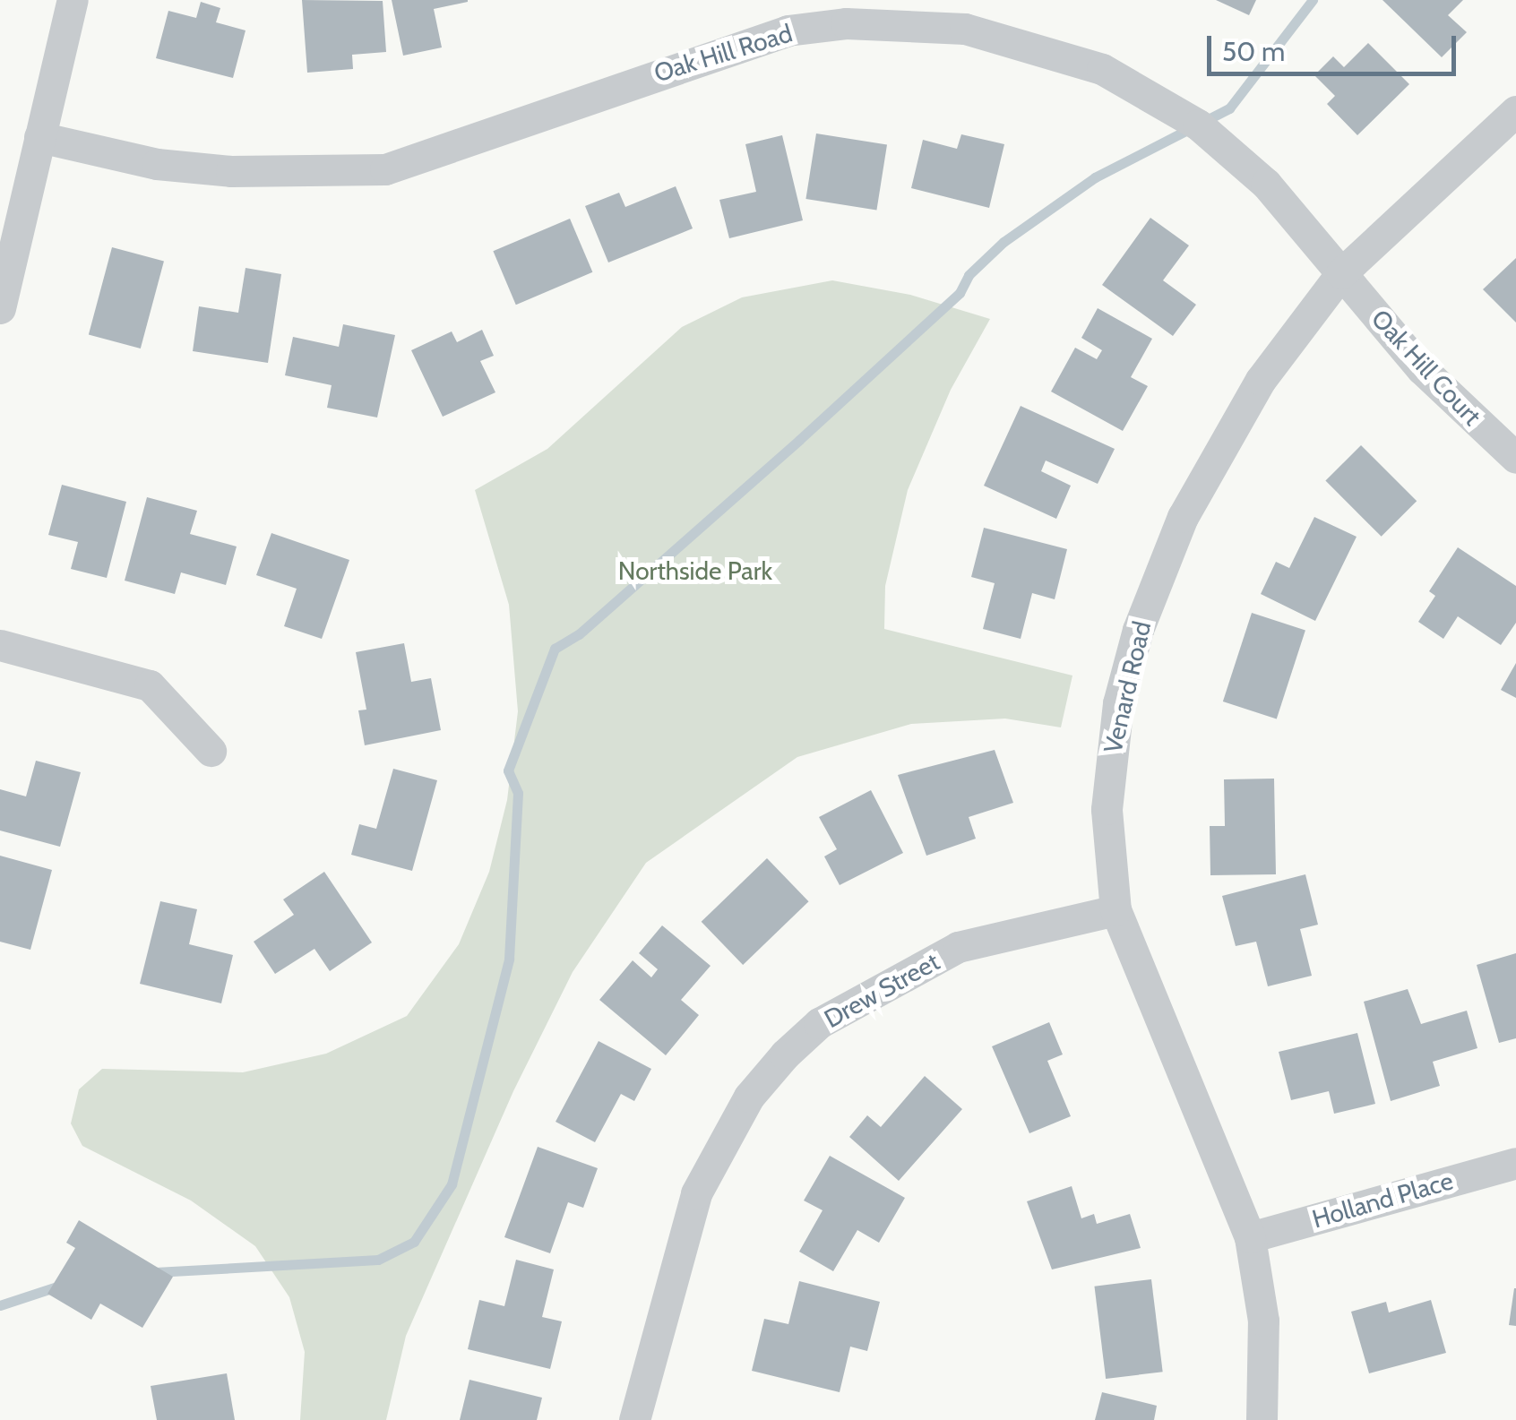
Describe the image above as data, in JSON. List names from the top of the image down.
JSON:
{
  "streets": {
    "street": [
      "Oak Hill Road",
      "Oak Hill Court",
      "Venard Road",
      "Drew Street",
      "Holland Place"
    ]
  },
  "crossings": [
    ["Oak Hill Road", "Oak Hill Court"],
    ["Oak Hill Road", "Venard Road"],
    ["Oak Hill Court", "Venard Road"],
    ["Venard Road", "Drew Street"],
    ["Venard Road", "Holland Place"]
  ],
  "parks": ["Northside Park"],
  "scale_bar": "50 m"
}
